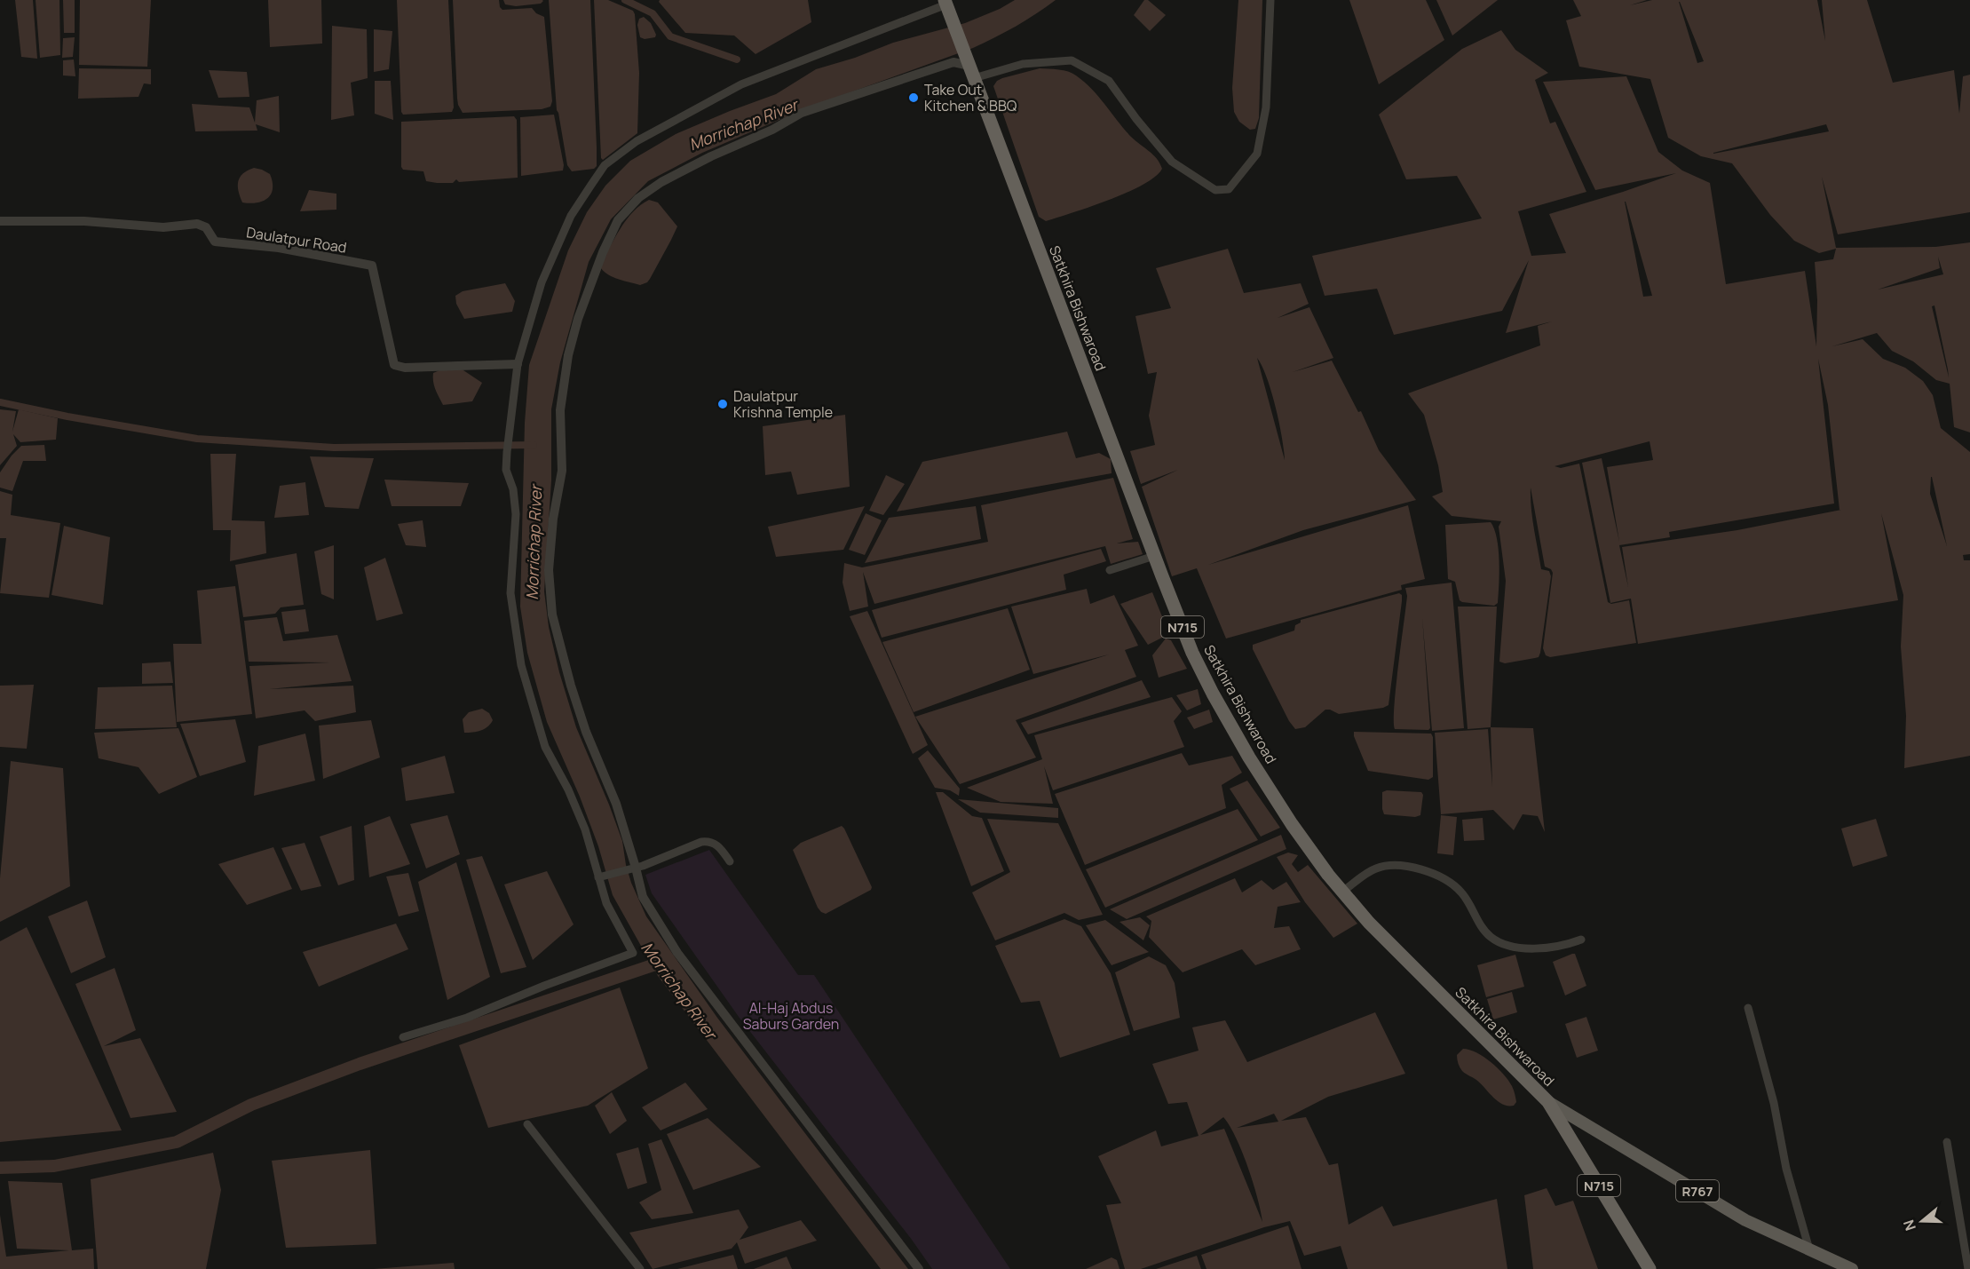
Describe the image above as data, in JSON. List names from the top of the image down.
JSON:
{
  "streets": {
    "highway": ["Satkhira Bishwaroad", "N715"],
    "main road": ["R767"],
    "street": ["Daulatpur Road"]
  },
  "crossings": [
    ["Satkhira Bishwaroad", "N715"],
    ["Satkhira Bishwaroad", "R767"],
    ["N715", "R767"]
  ],
  "water": ["Morrichap River"],
  "parks": ["Al-Haj Abdus Saburs Garden"],
  "places": ["Take Out Kitchen & BBQ", "Daulatpur Krishna Temple"],
  "north": "left"
}
